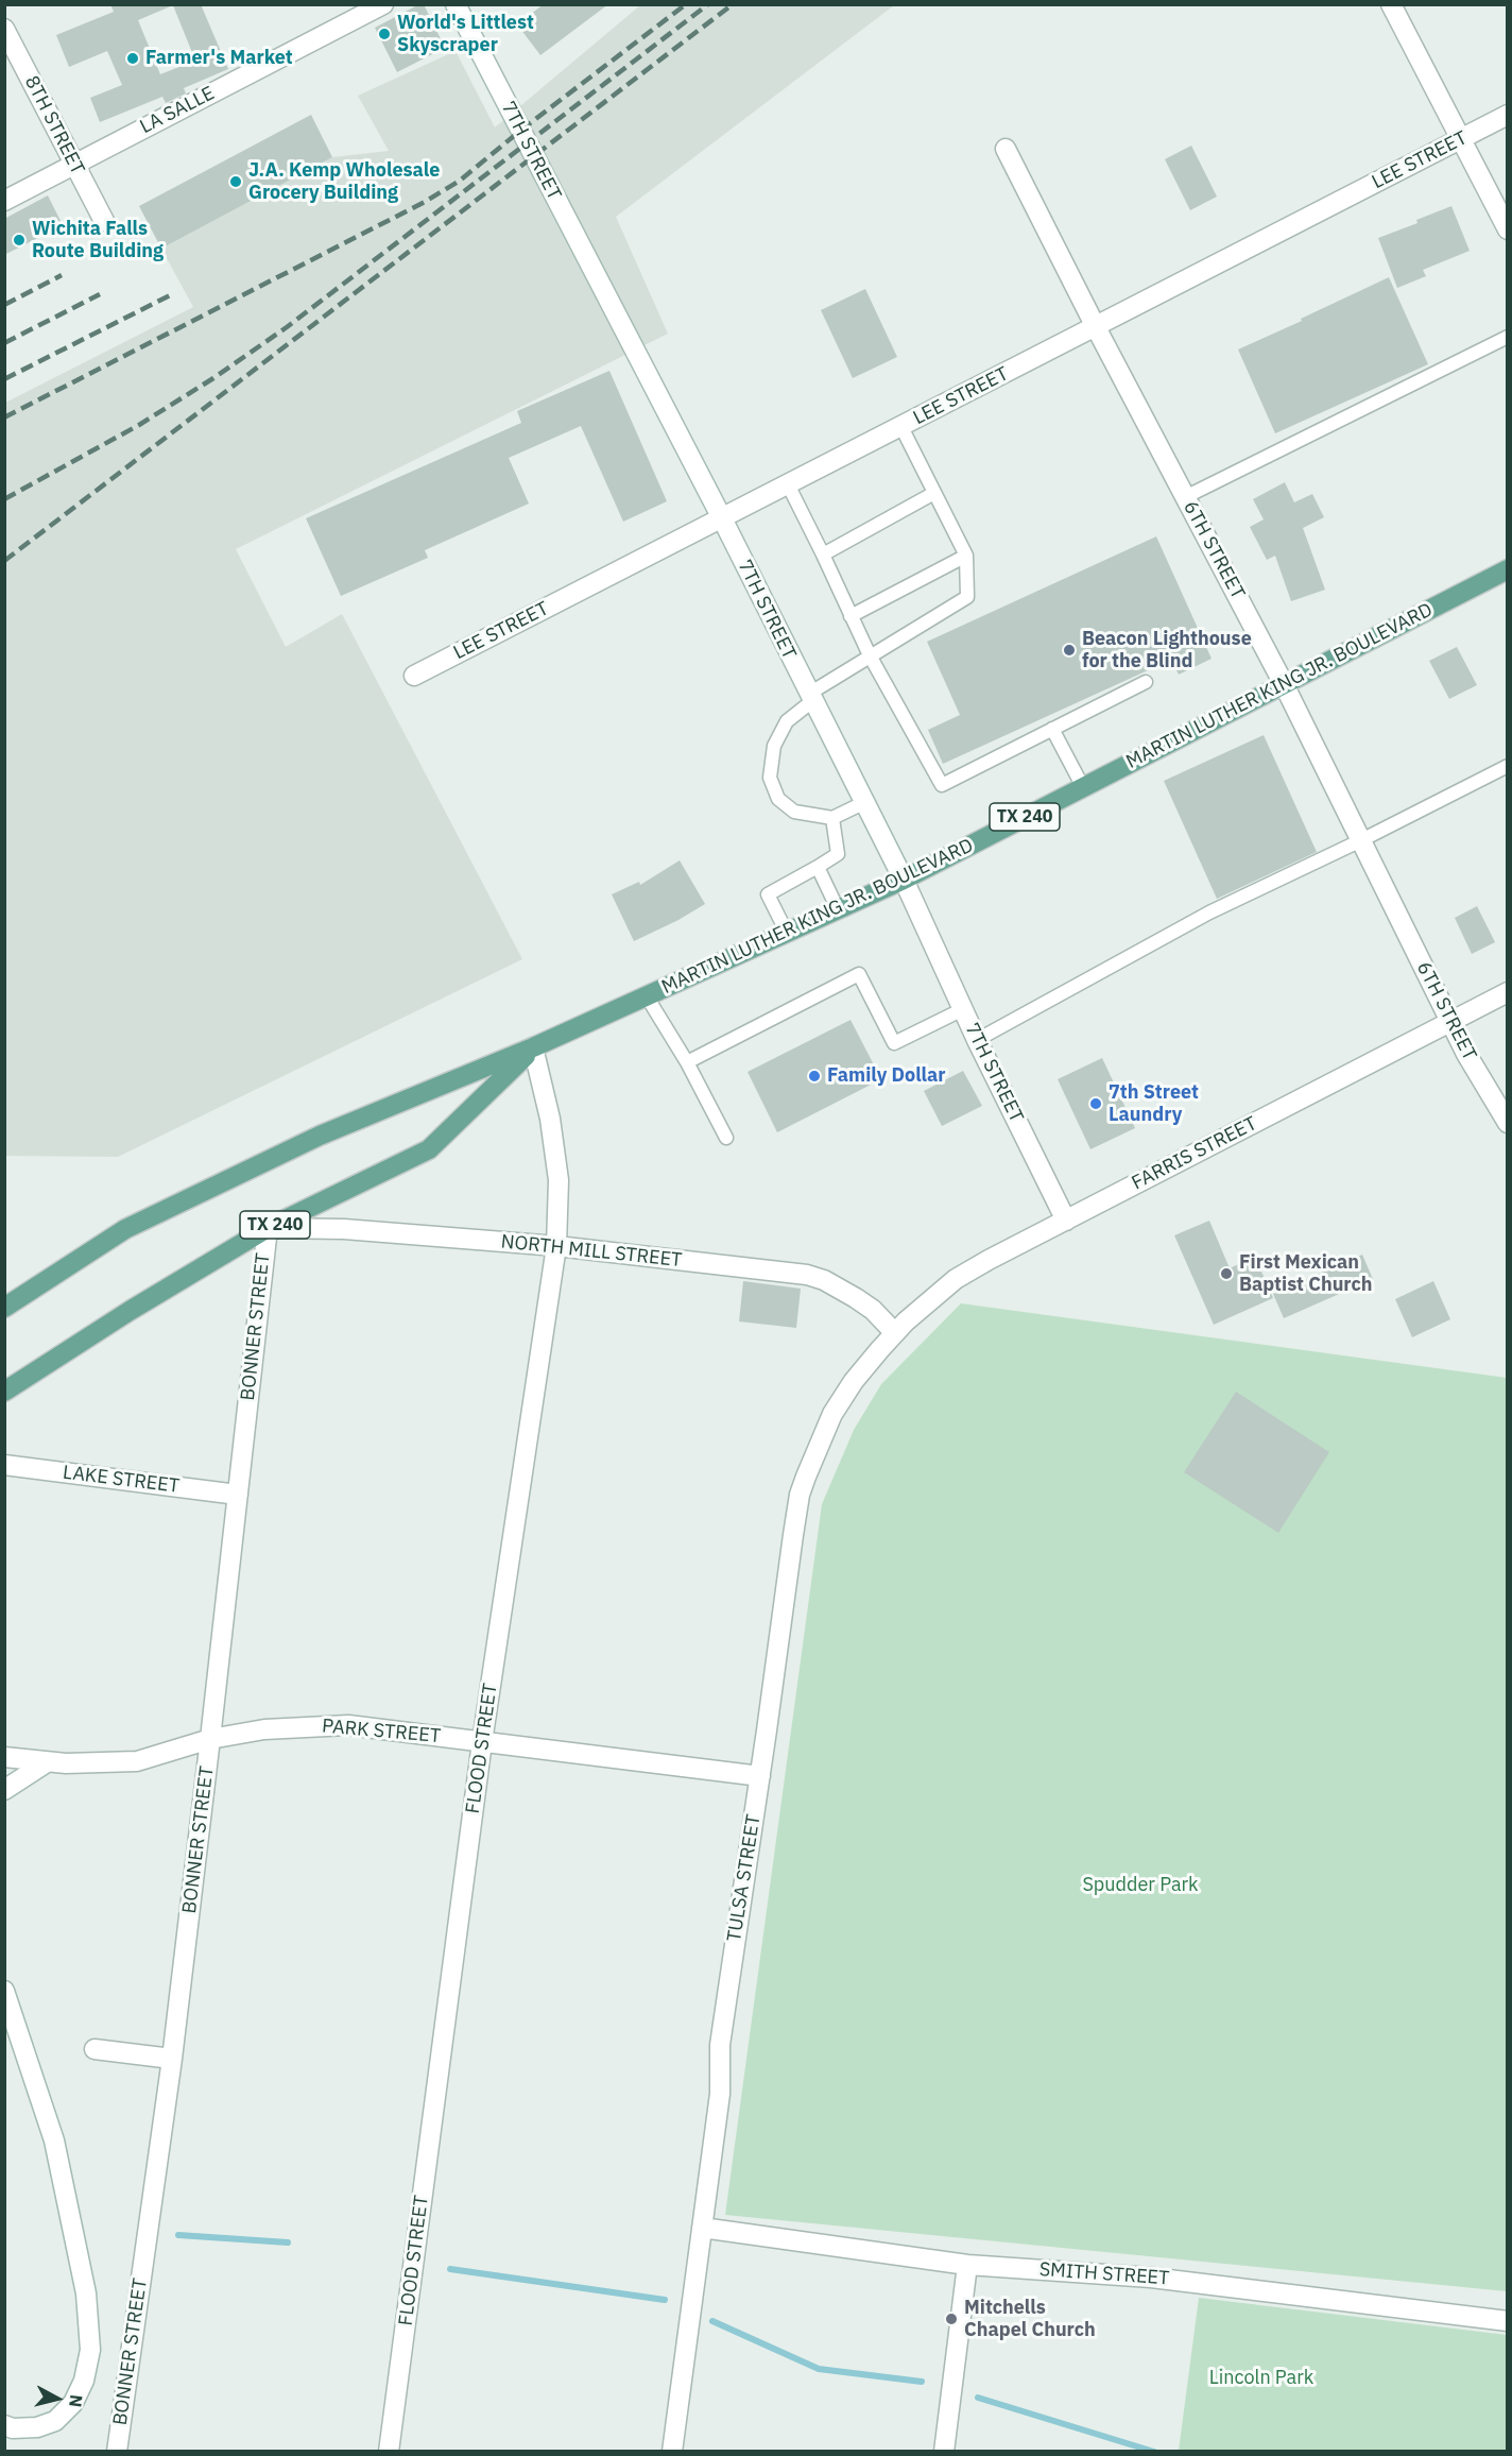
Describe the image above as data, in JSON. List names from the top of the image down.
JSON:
{
  "streets": {
    "main road": ["MARTIN LUTHER KING JR. BOULEVARD", "TX 240"],
    "street": [
      "LA SALLE",
      "8TH STREET",
      "7TH STREET",
      "LEE STREET",
      "6TH STREET",
      "FARRIS STREET",
      "NORTH MILL STREET",
      "BONNER STREET",
      "LAKE STREET",
      "PARK STREET",
      "FLOOD STREET",
      "TULSA STREET",
      "SMITH STREET"
    ]
  },
  "crossings": [
    ["LA SALLE", "8TH STREET"],
    ["7TH STREET", "LEE STREET"],
    ["7TH STREET", "MARTIN LUTHER KING JR. BOULEVARD"],
    ["7TH STREET", "FARRIS STREET"],
    ["LEE STREET", "6TH STREET"],
    ["6TH STREET", "MARTIN LUTHER KING JR. BOULEVARD"],
    ["6TH STREET", "FARRIS STREET"],
    ["MARTIN LUTHER KING JR. BOULEVARD", "NORTH MILL STREET"],
    ["MARTIN LUTHER KING JR. BOULEVARD", "BONNER STREET"],
    ["MARTIN LUTHER KING JR. BOULEVARD", "FLOOD STREET"],
    ["FARRIS STREET", "NORTH MILL STREET"],
    ["FARRIS STREET", "TULSA STREET"],
    ["NORTH MILL STREET", "BONNER STREET"],
    ["NORTH MILL STREET", "FLOOD STREET"],
    ["NORTH MILL STREET", "TULSA STREET"],
    ["BONNER STREET", "LAKE STREET"],
    ["BONNER STREET", "PARK STREET"],
    ["PARK STREET", "FLOOD STREET"],
    ["PARK STREET", "TULSA STREET"],
    ["TULSA STREET", "SMITH STREET"]
  ],
  "parks": ["Spudder Park", "Lincoln Park"],
  "places": [
    "World's Littlest Skyscraper",
    "Farmer's Market",
    "J.A. Kemp Wholesale Grocery Building",
    "Wichita Falls Route Building",
    "Beacon Lighthouse for the Blind",
    "Family Dollar",
    "7th Street Laundry",
    "First Mexican Baptist Church",
    "Mitchells Chapel Church"
  ],
  "north": "right"
}
